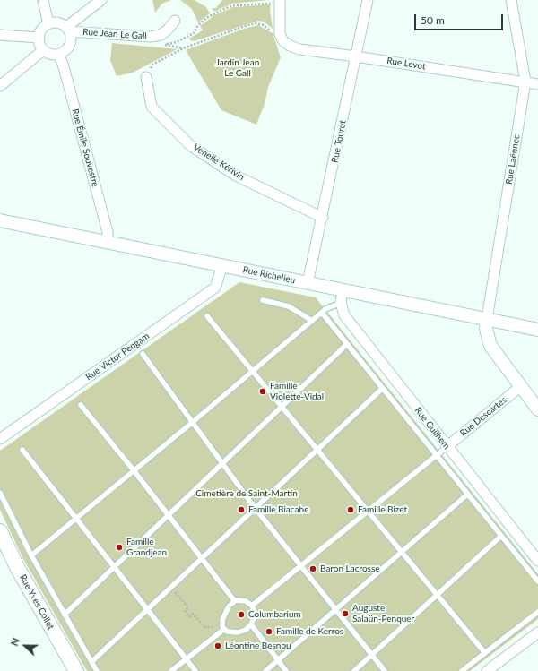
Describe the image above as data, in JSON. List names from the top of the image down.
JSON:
{
  "streets": {
    "main road": ["Rue Yves Collet"],
    "street": [
      "Rue Jean Le Gall",
      "Rue Levot",
      "Rue Tourot",
      "Rue Émile Souvestre",
      "Rue Laënnec",
      "Venelle Kérivin",
      "Rue Richelieu",
      "Rue Victor Pengam",
      "Rue Descartes",
      "Rue Guilhem"
    ]
  },
  "crossings": [
    ["Rue Jean Le Gall", "Rue Émile Souvestre"],
    ["Rue Levot", "Rue Tourot"],
    ["Rue Levot", "Rue Laënnec"],
    ["Rue Tourot", "Venelle Kérivin"],
    ["Rue Tourot", "Rue Richelieu"],
    ["Rue Émile Souvestre", "Rue Richelieu"],
    ["Rue Laënnec", "Rue Richelieu"],
    ["Rue Richelieu", "Rue Victor Pengam"],
    ["Rue Richelieu", "Rue Guilhem"],
    ["Rue Descartes", "Rue Guilhem"]
  ],
  "parks": ["Jardin Jean Le Gall", "Cimetière de Saint-Martin"],
  "places": [
    "Famille Violette-Vidal",
    "Famille Biacabe",
    "Famille Bizet",
    "Famille Grandjean",
    "Baron Lacrosse",
    "Auguste Salaün-Penquer",
    "Columbarium",
    "Famille de Kerros",
    "Léontine Besnou"
  ],
  "scale_bar": "50 m",
  "north": "left"
}
